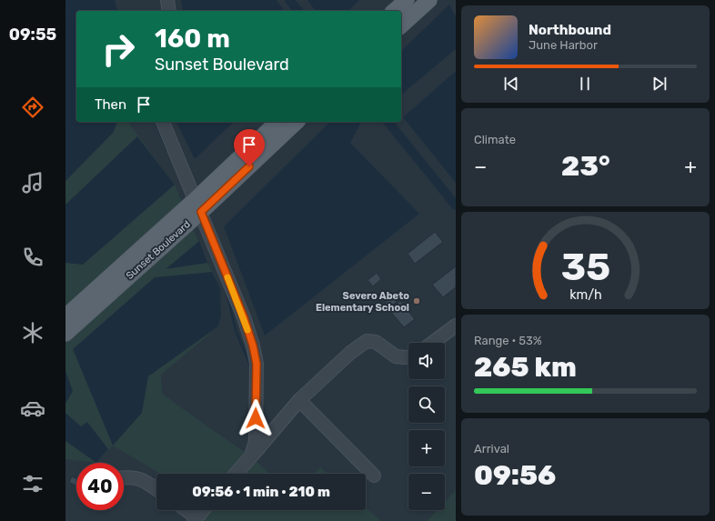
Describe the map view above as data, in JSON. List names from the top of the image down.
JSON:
{
  "streets": {
    "main road": ["Sunset Boulevard"]
  },
  "places": ["Severo Abeto Elementary School"],
  "page": {
    "tabs": "09:55",
    "turn": ["160 m", "Sunset Boulevard"],
    "song": ["Northbound", "June Harbor"],
    "then": "Then",
    "tile": [
      "Climate",
      ["Range · 53%", "265 km"],
      ["Arrival", "09:56"]
    ],
    "heat": ["−", "23°", "+"],
    "map_buttons": ["+", "−"],
    "limit": "40",
    "trip": "09:56 · 1 min · 210 m",
    "gauge": ["35", "km/h"]
  }
}
